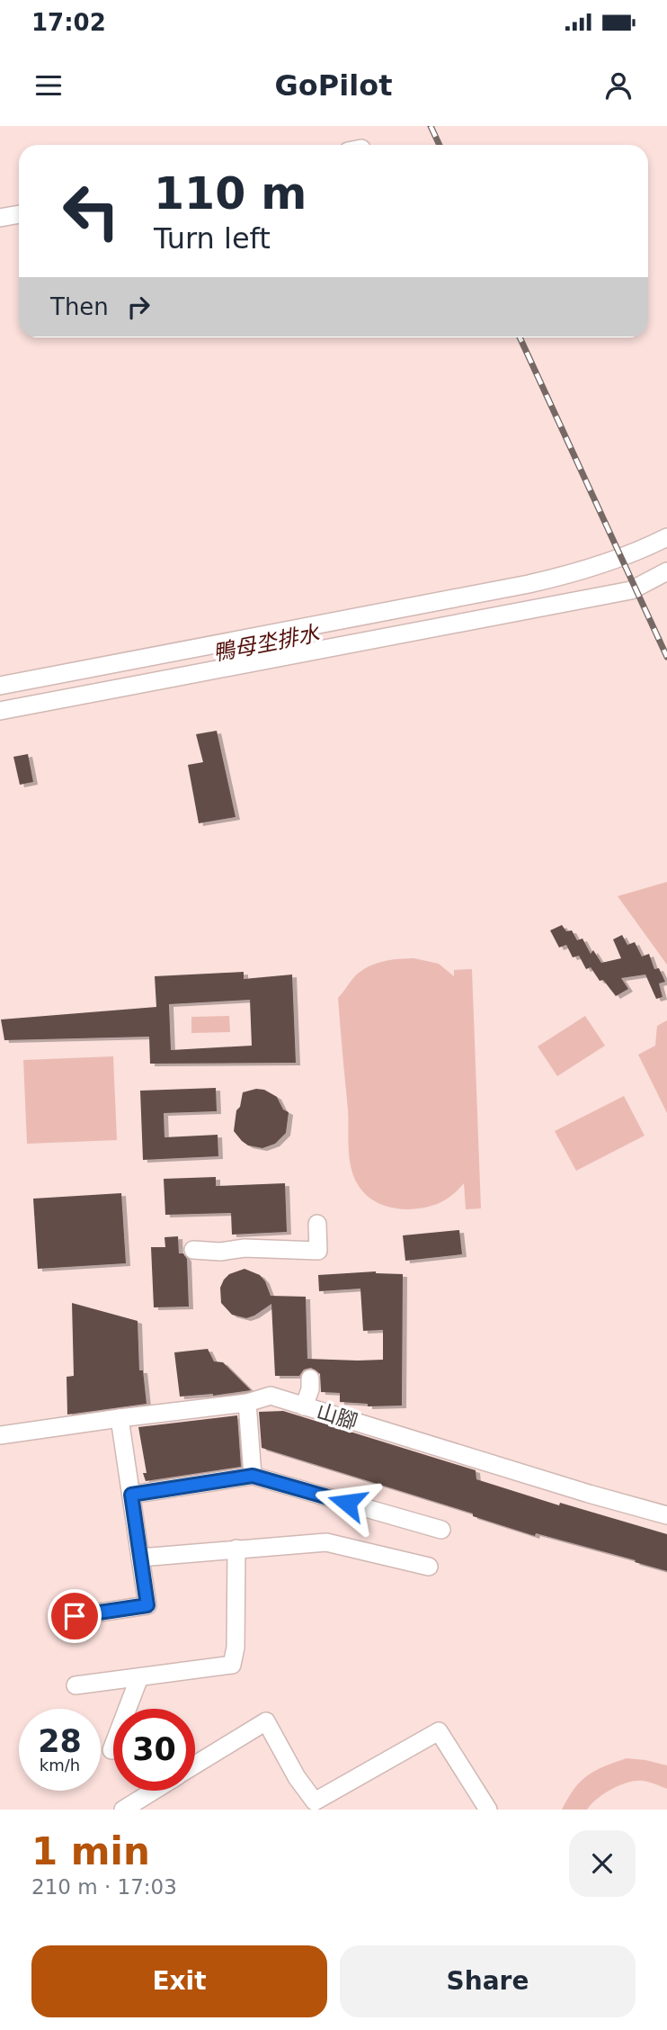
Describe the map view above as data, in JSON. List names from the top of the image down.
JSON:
{
  "streets": {
    "street": ["山腳"]
  },
  "water": ["鴨母坔排水"],
  "page": {
    "status": "17:02",
    "header": "GoPilot",
    "turn": ["110 m", "Turn left"],
    "then": "Then",
    "speed": "28 km/h",
    "limit": "30",
    "heading": ["1 min", "210 m · 17:03"],
    "buttons": ["Exit", "Share"]
  }
}
